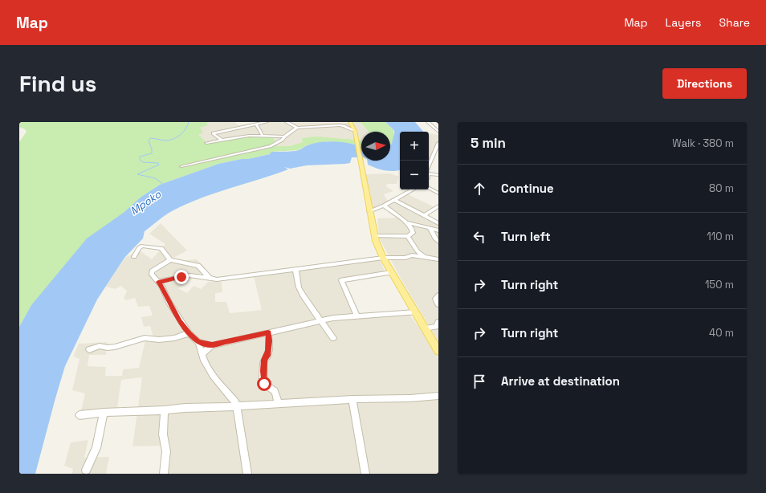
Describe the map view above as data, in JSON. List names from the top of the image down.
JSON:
{
  "water": ["Mpoko"],
  "north": "right",
  "page": {
    "header": "Map",
    "nav": ["Map", "Layers", "Share"],
    "buttons": "Directions",
    "title": "Find us",
    "heading": ["5 min", "Walk · 380 m"],
    "map_buttons": ["+", "−"],
    "list": [
      ["Continue", "80 m"],
      ["Turn left", "110 m"],
      ["Turn right", "150 m"],
      ["Turn right", "40 m"],
      "Arrive at destination"
    ]
  }
}
